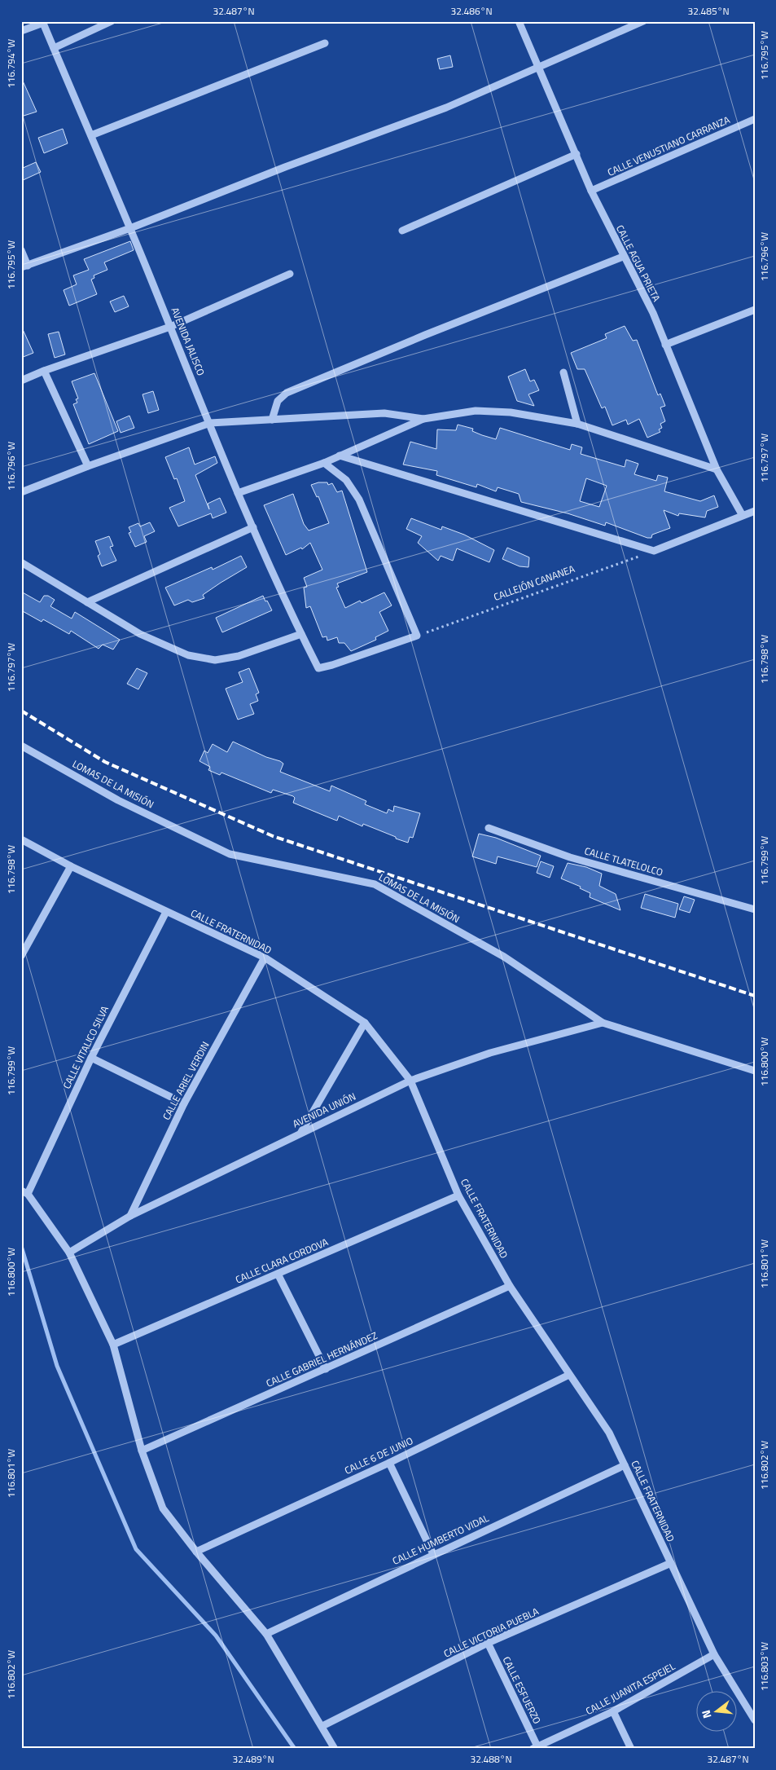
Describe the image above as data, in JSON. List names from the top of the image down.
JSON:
{
  "streets": {
    "street": [
      "CALLE VENUSTIANO CARRANZA",
      "CALLE AGUA PRIETA",
      "AVENIDA JALISCO",
      "LOMAS DE LA MISIÓN",
      "CALLE TLATELOLCO",
      "CALLE FRATERNIDAD",
      "CALLE VITALICO SILVA",
      "CALLE ARIEL VERDIN",
      "AVENIDA UNIÓN",
      "CALLE CLARA CORDOVA",
      "CALLE GABRIEL HERNÁNDEZ",
      "CALLE 6 DE JUNIO",
      "CALLE HUMBERTO VIDAL",
      "CALLE VICTORIA PUEBLA",
      "CALLE JUANITA ESPEJEL",
      "CALLE ESFUERZO"
    ],
    "path": ["CALLEJÓN CANANEA"]
  },
  "crossings": [
    ["CALLE VENUSTIANO CARRANZA", "CALLE AGUA PRIETA"],
    ["AVENIDA JALISCO", "CALLEJÓN CANANEA"],
    ["LOMAS DE LA MISIÓN", "AVENIDA UNIÓN"],
    ["CALLE FRATERNIDAD", "CALLE VITALICO SILVA"],
    ["CALLE FRATERNIDAD", "CALLE ARIEL VERDIN"],
    ["CALLE FRATERNIDAD", "AVENIDA UNIÓN"],
    ["CALLE FRATERNIDAD", "CALLE CLARA CORDOVA"],
    ["CALLE FRATERNIDAD", "CALLE GABRIEL HERNÁNDEZ"],
    ["CALLE FRATERNIDAD", "CALLE 6 DE JUNIO"],
    ["CALLE FRATERNIDAD", "CALLE HUMBERTO VIDAL"],
    ["CALLE FRATERNIDAD", "CALLE VICTORIA PUEBLA"],
    ["CALLE FRATERNIDAD", "CALLE JUANITA ESPEJEL"],
    ["CALLE ARIEL VERDIN", "AVENIDA UNIÓN"],
    ["CALLE VICTORIA PUEBLA", "CALLE ESFUERZO"],
    ["CALLE JUANITA ESPEJEL", "CALLE ESFUERZO"]
  ],
  "north": "left",
  "coordinates": [
    "32.487°N",
    "32.486°N",
    "32.485°N",
    "116.795°W",
    "116.794°W",
    "116.796°W",
    "116.797°W",
    "116.798°W",
    "116.799°W",
    "116.800°W",
    "116.801°W",
    "116.802°W",
    "116.803°W",
    "32.489°N",
    "32.488°N"
  ]
}
